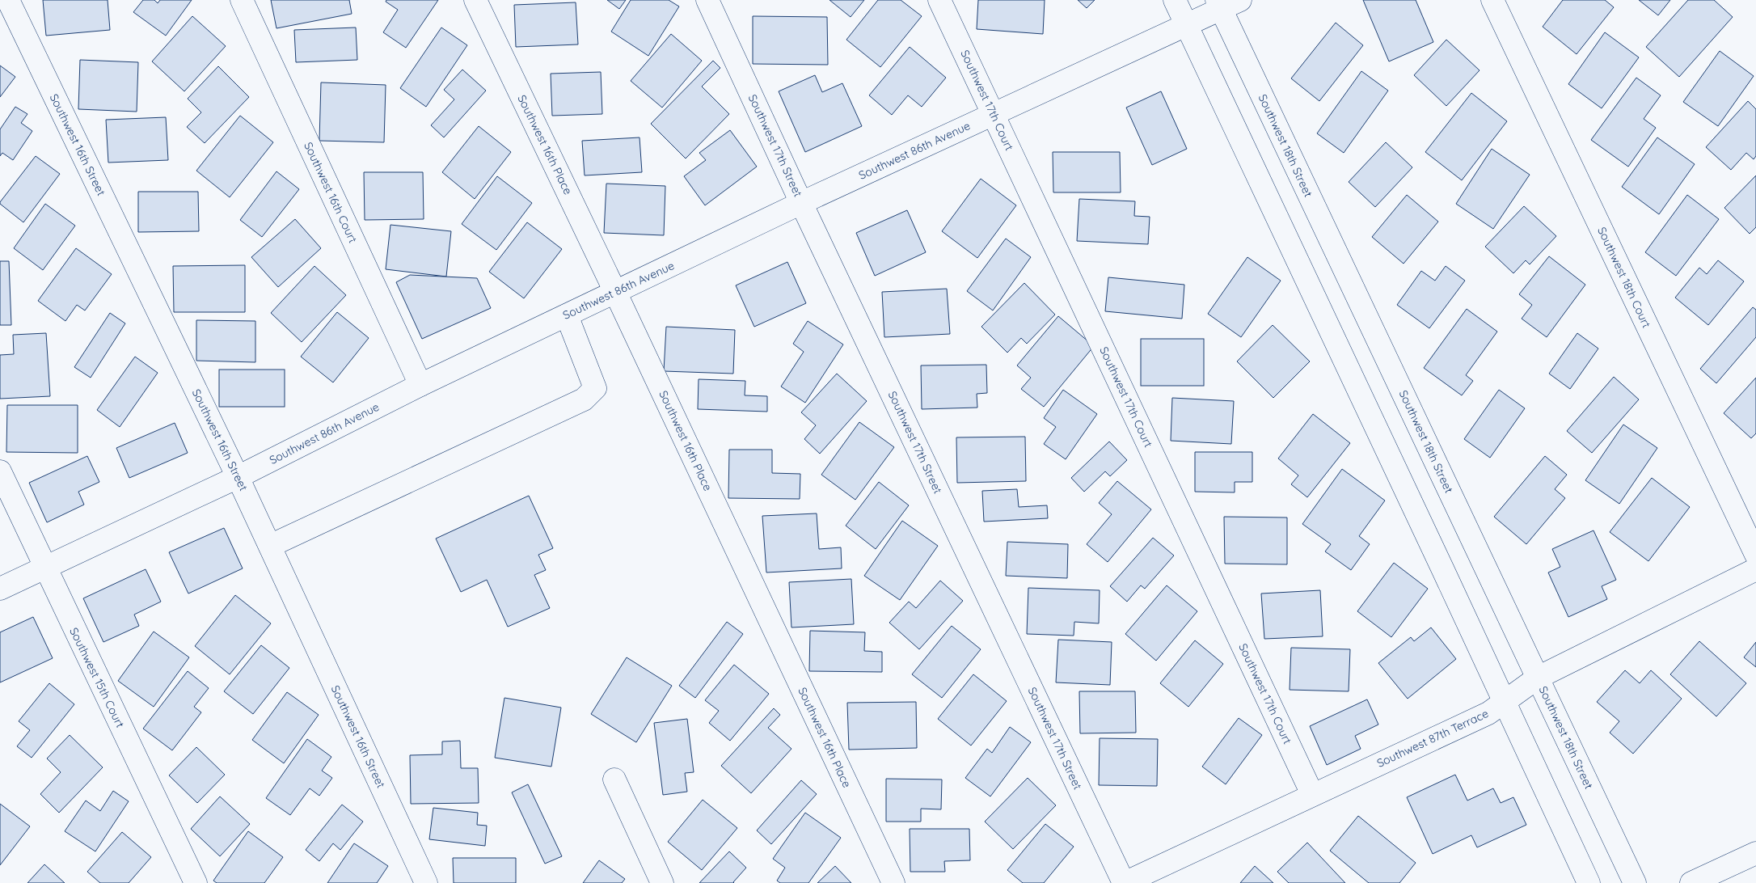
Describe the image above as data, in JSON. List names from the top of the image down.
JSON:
{
  "streets": {
    "street": [
      "Southwest 17th Court",
      "Southwest 16th Street",
      "Southwest 16th Place",
      "Southwest 17th Street",
      "Southwest 18th Street",
      "Southwest 86th Avenue",
      "Southwest 16th Court",
      "Southwest 18th Court",
      "Southwest 15th Court",
      "Southwest 87th Terrace"
    ]
  },
  "crossings": [
    ["Southwest 17th Court", "Southwest 86th Avenue"],
    ["Southwest 17th Court", "Southwest 87th Terrace"],
    ["Southwest 16th Street", "Southwest 86th Avenue"],
    ["Southwest 16th Place", "Southwest 86th Avenue"],
    ["Southwest 17th Street", "Southwest 86th Avenue"],
    ["Southwest 17th Street", "Southwest 87th Terrace"],
    ["Southwest 18th Street", "Southwest 86th Avenue"],
    ["Southwest 18th Street", "Southwest 87th Terrace"],
    ["Southwest 86th Avenue", "Southwest 16th Court"],
    ["Southwest 86th Avenue", "Southwest 15th Court"]
  ]
}
